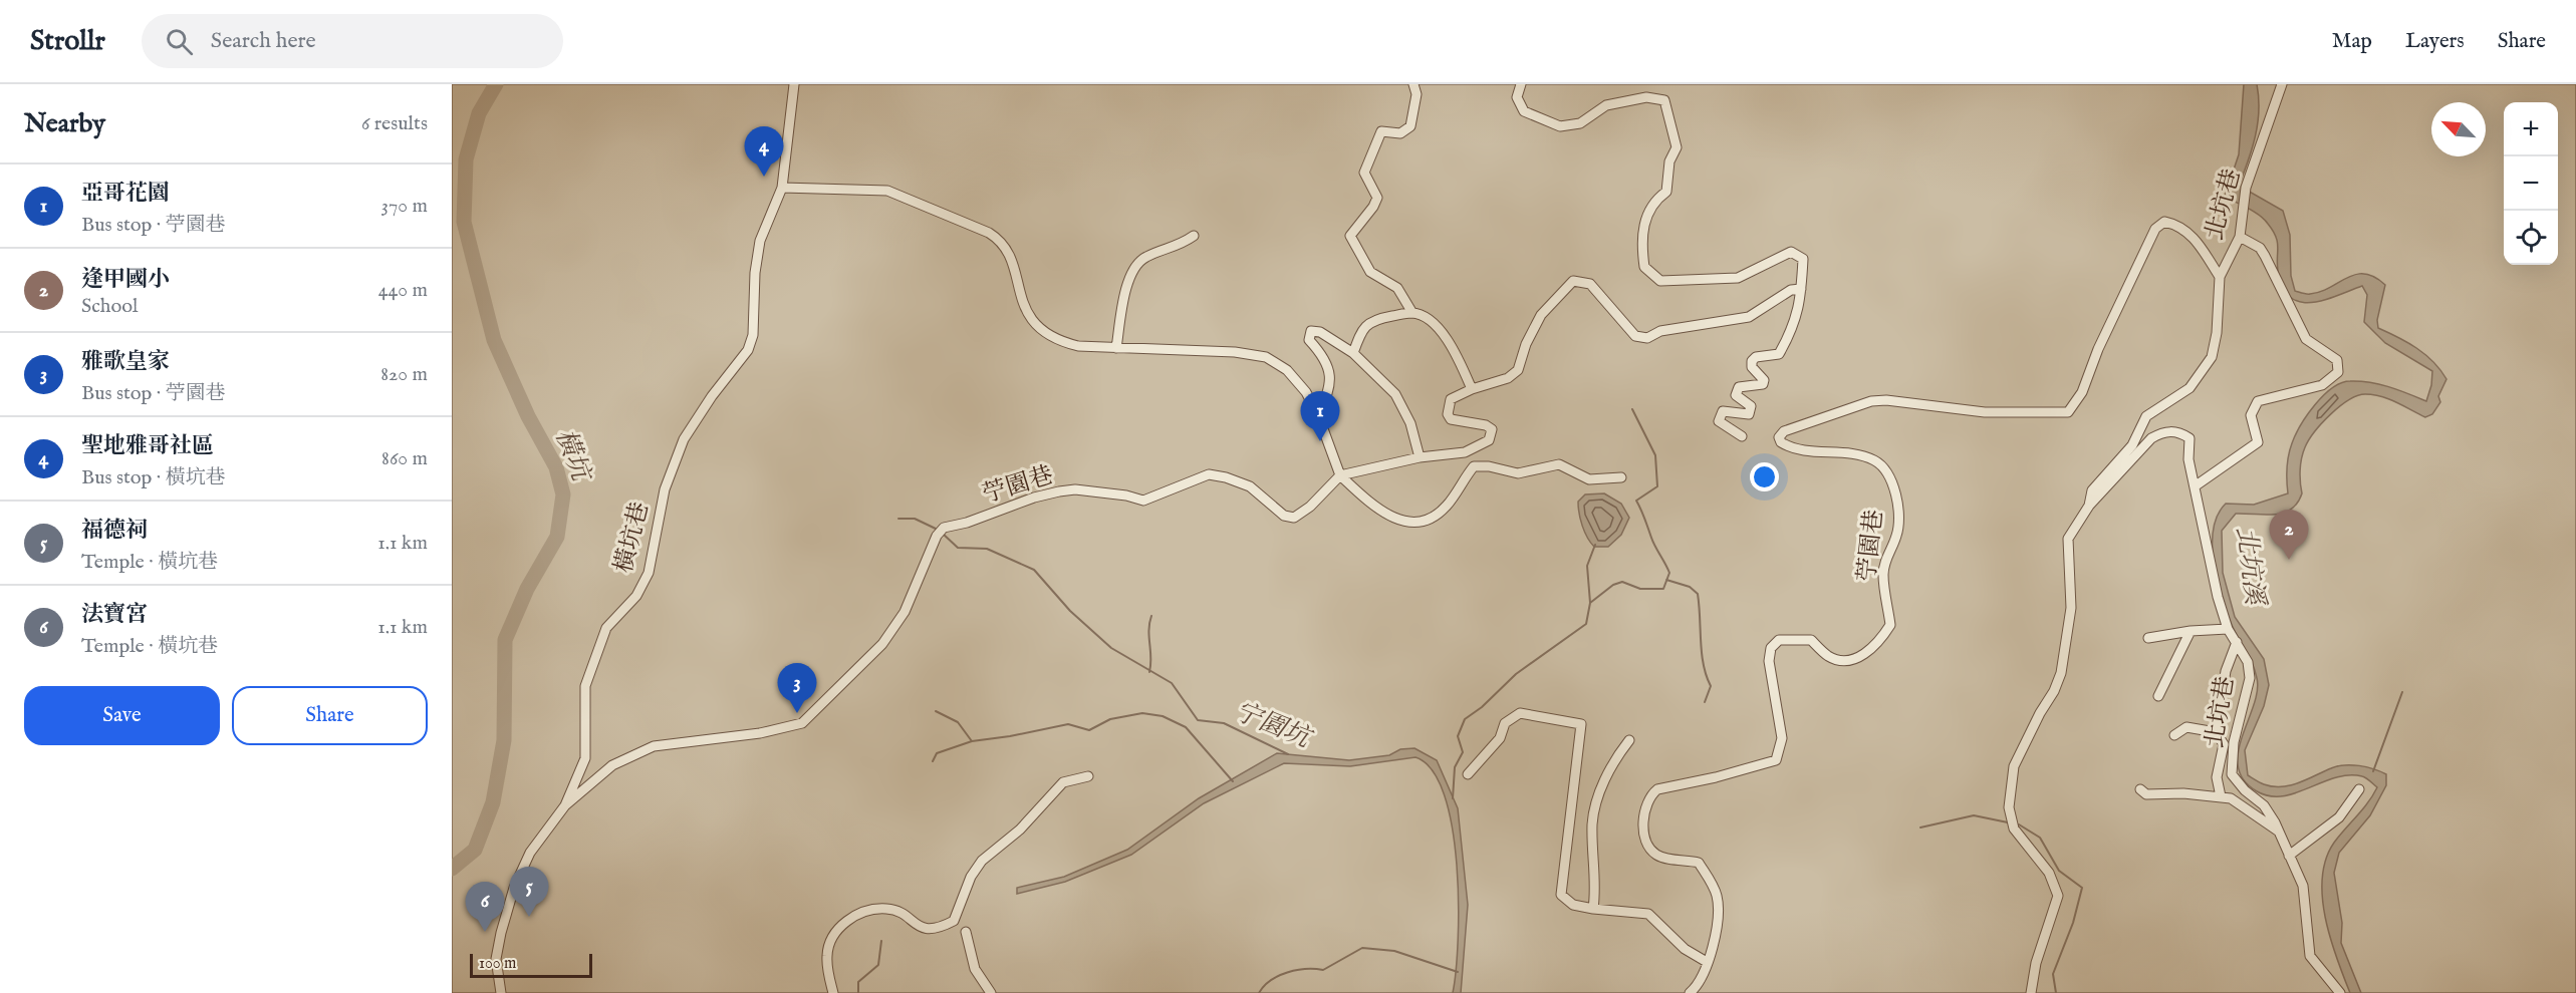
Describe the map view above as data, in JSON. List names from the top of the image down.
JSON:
{
  "streets": {
    "street": ["北坑巷", "苧園巷", "橫坑巷"]
  },
  "crossings": [
    ["北坑巷", "苧園巷"],
    ["苧園巷", "橫坑巷"]
  ],
  "water": ["橫坑", "北坑溪", "宁園坑"],
  "scale_bar": "100 m",
  "north": "top left",
  "page": {
    "header": "Strollr",
    "search": "Search here",
    "nav": ["Map", "Layers", "Share"],
    "heading": ["Nearby", "6 results"],
    "map_buttons": ["+", "−"],
    "pins": [
      "4",
      "1",
      "2",
      "3",
      "5",
      "6"
    ],
    "list": [
      {
        "mark": "1",
        "name": "亞哥花園",
        "note": "Bus stop · 苧園巷",
        "value": "370 m"
      },
      {
        "mark": "2",
        "name": "逢甲國小",
        "note": "School",
        "value": "440 m"
      },
      {
        "mark": "3",
        "name": "雅歌皇家",
        "note": "Bus stop · 苧園巷",
        "value": "820 m"
      },
      {
        "mark": "4",
        "name": "聖地雅哥社區",
        "note": "Bus stop · 橫坑巷",
        "value": "860 m"
      },
      {
        "mark": "5",
        "name": "福德祠",
        "note": "Temple · 橫坑巷",
        "value": "1.1 km"
      },
      {
        "mark": "6",
        "name": "法寶宮",
        "note": "Temple · 橫坑巷",
        "value": "1.1 km"
      }
    ],
    "buttons": ["Save", "Share"],
    "scale": "100 m"
  }
}
